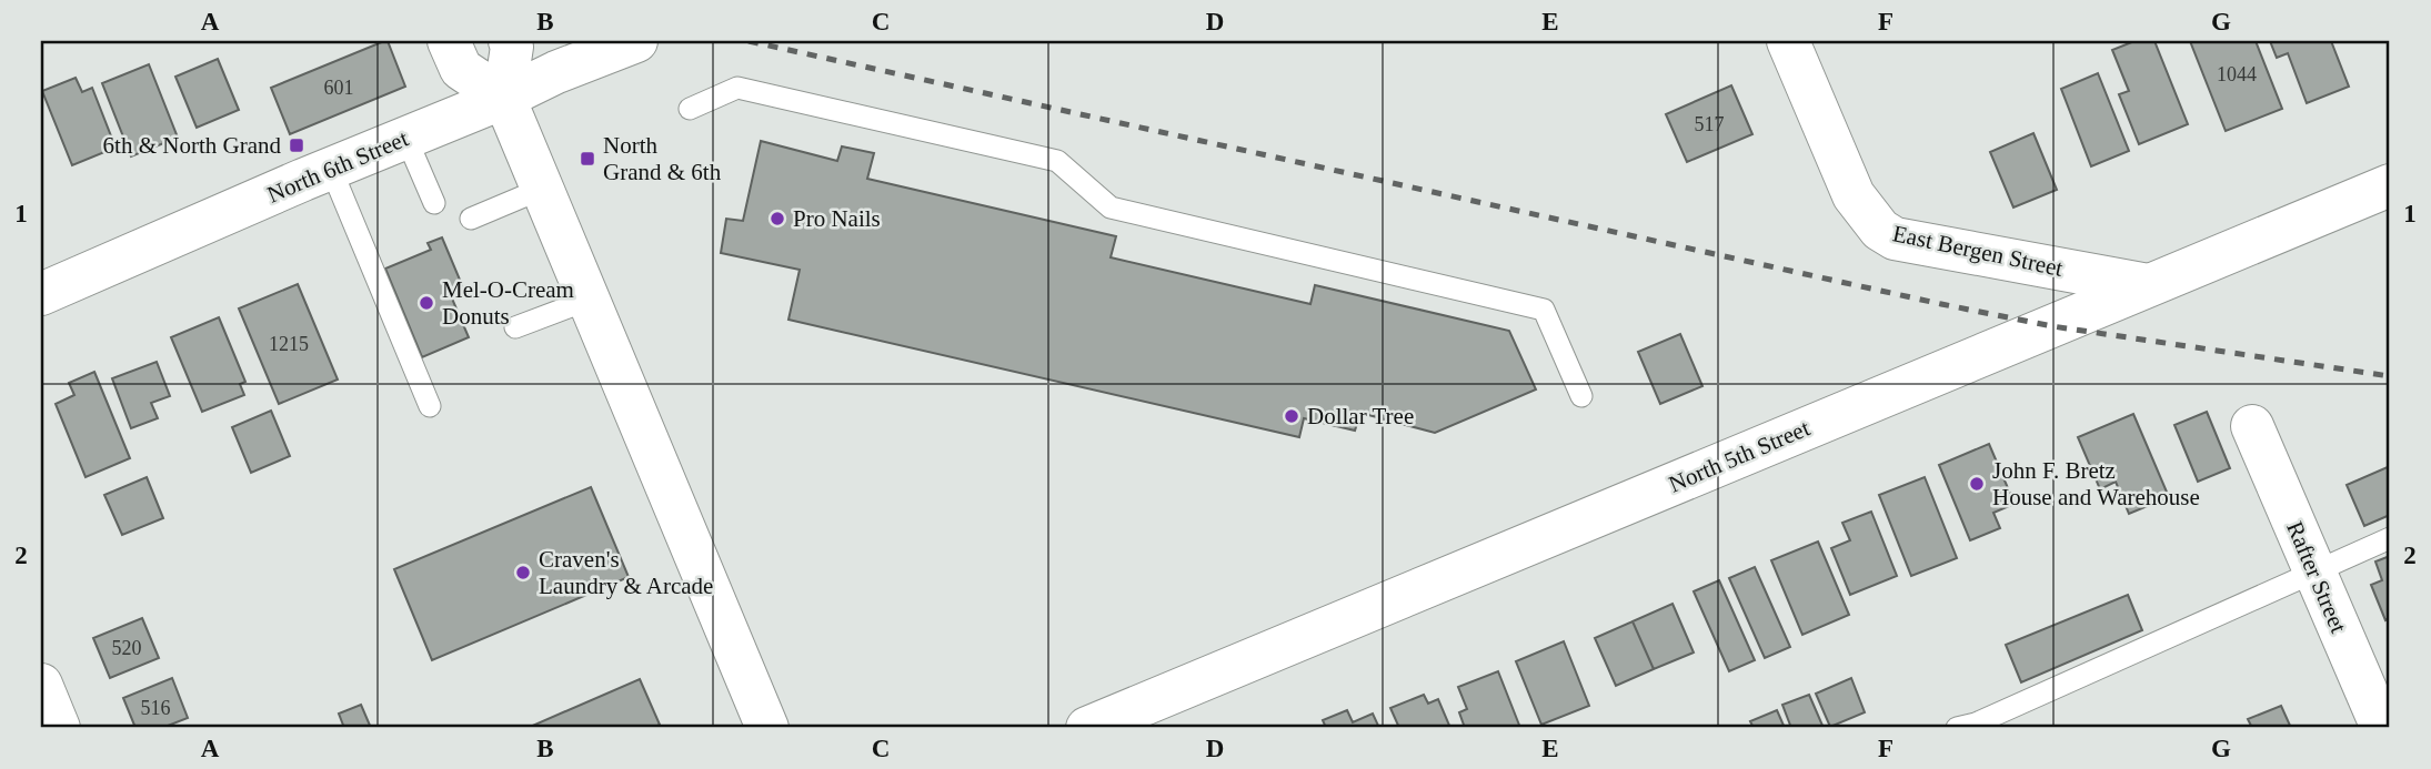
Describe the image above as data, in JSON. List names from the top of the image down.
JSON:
{
  "streets": {
    "main road": [
      "North 6th Street",
      "East Bergen Street",
      "North 5th Street",
      "Rafter Street"
    ]
  },
  "crossings": [
    ["East Bergen Street", "North 5th Street"]
  ],
  "places": {
    "transit": ["6th & North Grand", "North Grand & 6th"],
    "other": [
      "Pro Nails",
      "Mel-O-Cream Donuts",
      "Dollar Tree",
      "John F. Bretz House and Warehouse",
      "Craven's Laundry & Arcade"
    ]
  },
  "house_numbers": [
    "1044",
    "601",
    "517",
    "1215",
    "520",
    "516"
  ],
  "grid": {
    "columns": [
      "A",
      "B",
      "C",
      "D",
      "E",
      "F",
      "G"
    ],
    "rows": ["1", "2"]
  }
}
